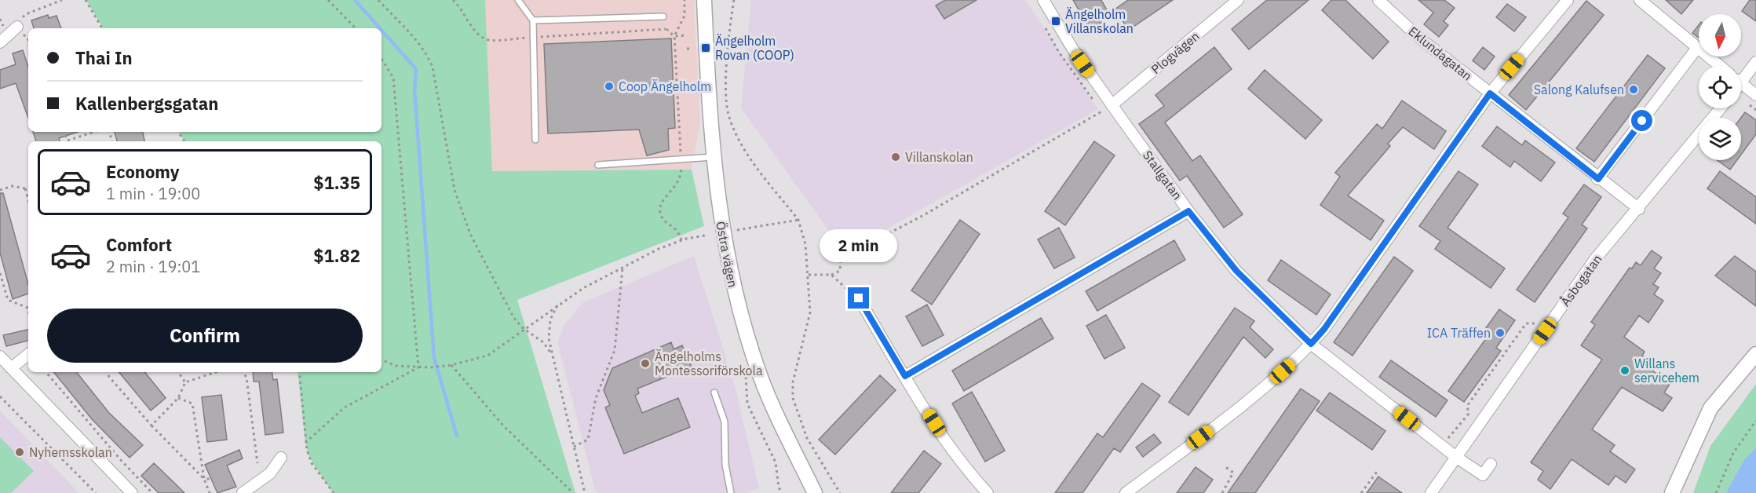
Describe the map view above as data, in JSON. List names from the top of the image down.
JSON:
{
  "streets": {
    "main road": ["Östra vägen"],
    "street": [
      "Plogvägen",
      "Eklundagatan",
      "Stallgatan",
      "Åsbogatan"
    ]
  },
  "crossings": [
    ["Plogvägen", "Stallgatan"],
    ["Eklundagatan", "Åsbogatan"],
    ["Stallgatan", "Åsbogatan"]
  ],
  "places": {
    "transit": ["Ängelholm Villanskolan", "Ängelholm Rovan (COOP)"],
    "other": [
      "Coop Ängelholm",
      "Salong Kalufsen",
      "Villanskolan",
      "ICA Träffen",
      "Ängelholms Montessoriförskola",
      "Willans servicehem",
      "Nyhemsskolan"
    ]
  },
  "north": "bottom",
  "page": {
    "banner": ["Thai In", "Kallenbergsgatan"],
    "list": [
      {
        "name": "Economy",
        "note": "1 min · 19:00",
        "value": "$1.35"
      },
      {
        "name": "Comfort",
        "note": "2 min · 19:01",
        "value": "$1.82"
      }
    ],
    "bubble": "2 min",
    "buttons": "Confirm"
  }
}
